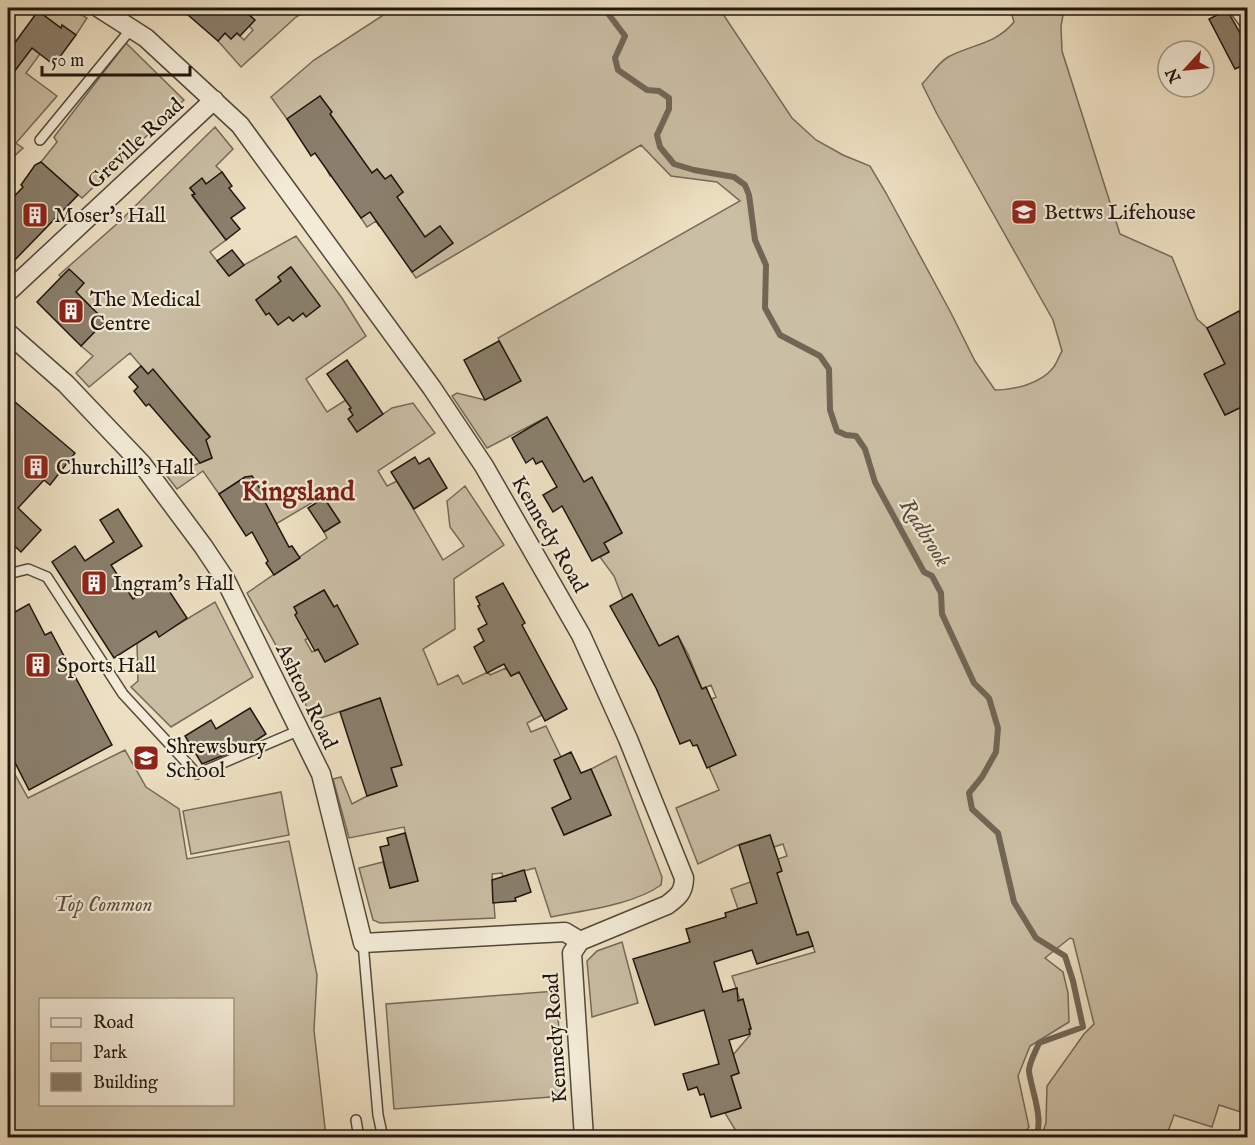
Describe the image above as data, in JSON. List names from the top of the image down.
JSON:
{
  "streets": {
    "street": ["Greville Road", "Kennedy Road", "Ashton Road"]
  },
  "crossings": [
    ["Greville Road", "Kennedy Road"]
  ],
  "districts": ["Kingsland"],
  "water": ["Radbrook"],
  "parks": ["Top Common"],
  "places": {
    "school or university": ["Bettws Lifehouse", "Shrewsbury School"],
    "building": [
      "Moser's Hall",
      "The Medical Centre",
      "Churchill's Hall",
      "Ingram's Hall",
      "Sports Hall"
    ]
  },
  "legend": ["Road", "Park", "Building"],
  "scale_bar": "50 m",
  "north": "bottom left"
}
